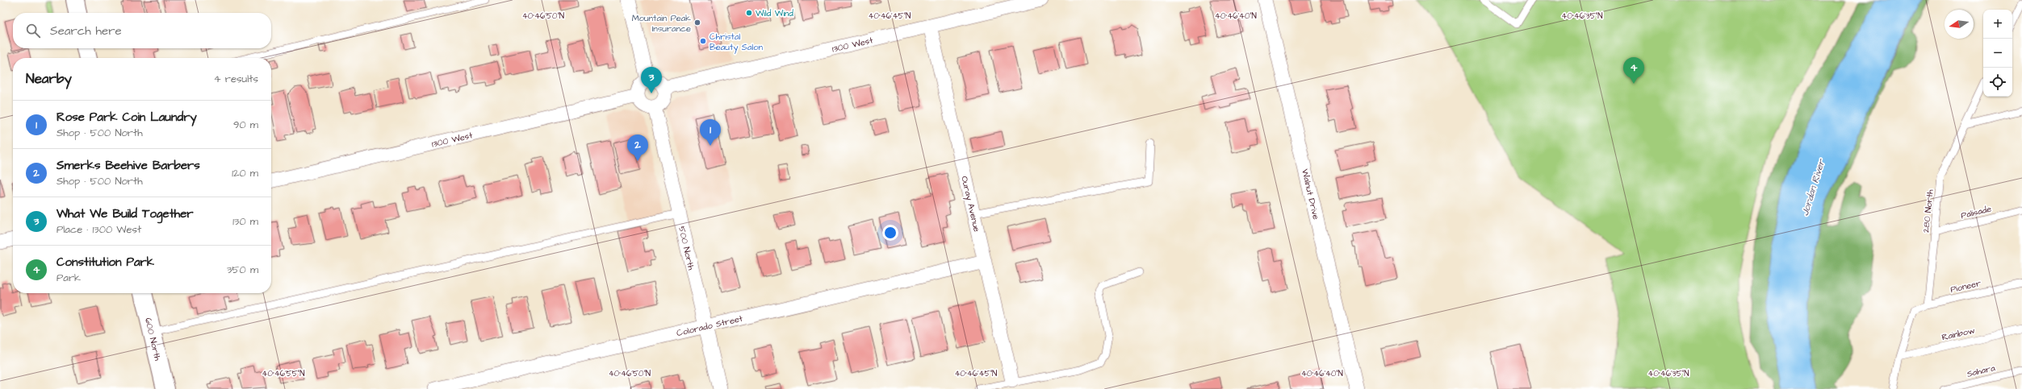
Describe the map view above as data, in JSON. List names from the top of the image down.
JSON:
{
  "streets": {
    "main road": ["600 North"],
    "street": [
      "1300 West",
      "Walnut Drive",
      "Ouray Avenue",
      "500 North",
      "Colorado Street"
    ],
    "lane": [
      "280 North",
      "Palisade",
      "Pioneer",
      "Rainbow",
      "Sahara"
    ]
  },
  "crossings": [
    ["1300 West", "Ouray Avenue"],
    ["1300 West", "500 North"],
    ["Ouray Avenue", "Colorado Street"],
    ["280 North", "Palisade"],
    ["280 North", "Pioneer"],
    ["500 North", "Colorado Street"],
    ["Pioneer", "Rainbow"]
  ],
  "water": ["Jordan River"],
  "places": ["Wild Wind", "Mountain Peak Insurance", "Christal Beauty Salon"],
  "north": "left",
  "page": {
    "map_buttons": ["+", "−"],
    "search": "Search here",
    "pins": [
      "4",
      "3",
      "1",
      "2"
    ],
    "heading": ["Nearby", "4 results"],
    "list": [
      {
        "mark": "1",
        "name": "Rose Park Coin Laundry",
        "note": "Shop · 500 North",
        "value": "90 m"
      },
      {
        "mark": "2",
        "name": "Smerks Beehive Barbers",
        "note": "Shop · 500 North",
        "value": "120 m"
      },
      {
        "mark": "3",
        "name": "What We Build Together",
        "note": "Place · 1300 West",
        "value": "130 m"
      },
      {
        "mark": "4",
        "name": "Constitution Park",
        "note": "Park",
        "value": "350 m"
      }
    ]
  },
  "coordinates": [
    "40°46'50\"N",
    "40°46'45\"N",
    "40°46'40\"N",
    "40°46'35\"N",
    "40°46'55\"N"
  ]
}
